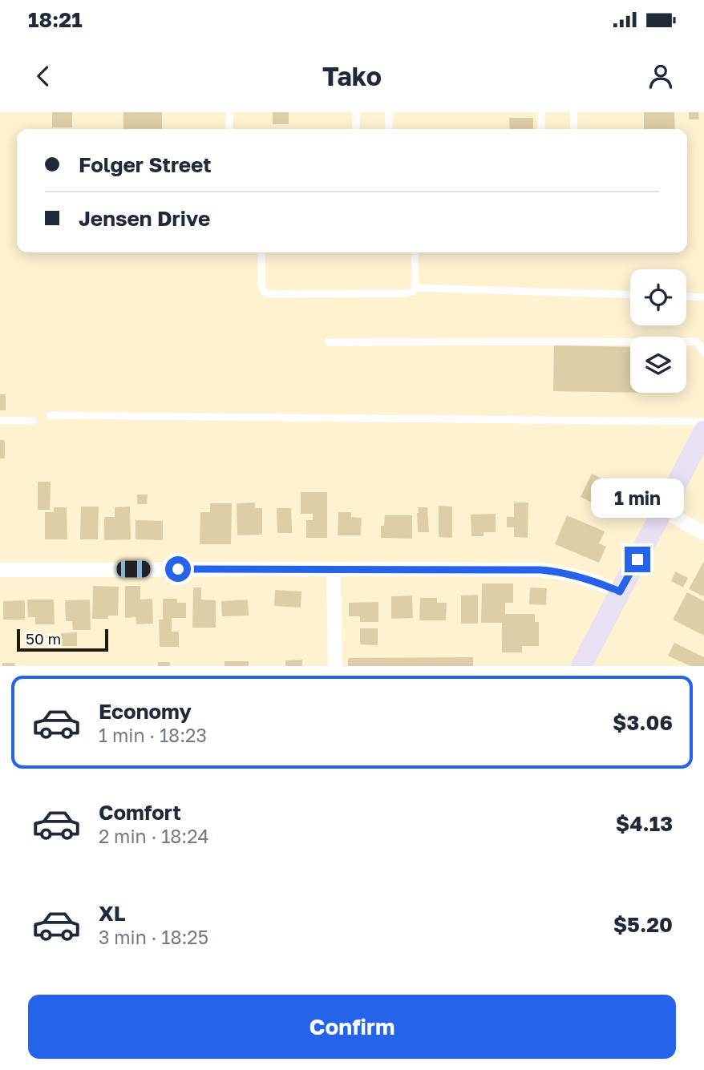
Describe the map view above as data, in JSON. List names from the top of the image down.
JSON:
{
  "scale_bar": "50 m",
  "page": {
    "status": "18:21",
    "header": "Tako",
    "banner": ["Folger Street", "Jensen Drive"],
    "bubble": "1 min",
    "scale": "50 m",
    "list": [
      {
        "name": "Economy",
        "note": "1 min · 18:23",
        "value": "$3.06"
      },
      {
        "name": "Comfort",
        "note": "2 min · 18:24",
        "value": "$4.13"
      },
      {
        "name": "XL",
        "note": "3 min · 18:25",
        "value": "$5.20"
      }
    ],
    "buttons": "Confirm"
  }
}
